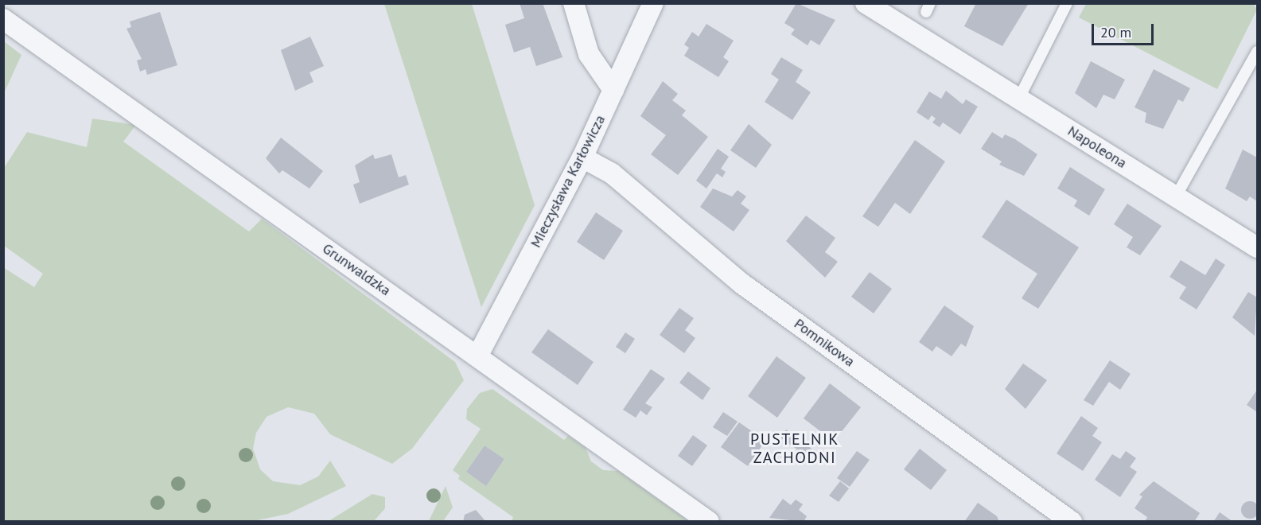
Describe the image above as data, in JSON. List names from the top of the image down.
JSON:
{
  "streets": {
    "street": [
      "Napoleona",
      "Mieczysława Karłowicza",
      "Grunwaldzka",
      "Pomnikowa"
    ]
  },
  "crossings": [
    ["Mieczysława Karłowicza", "Grunwaldzka"],
    ["Mieczysława Karłowicza", "Pomnikowa"]
  ],
  "districts": ["PUSTELNIK ZACHODNI"],
  "scale_bar": "20 m"
}
